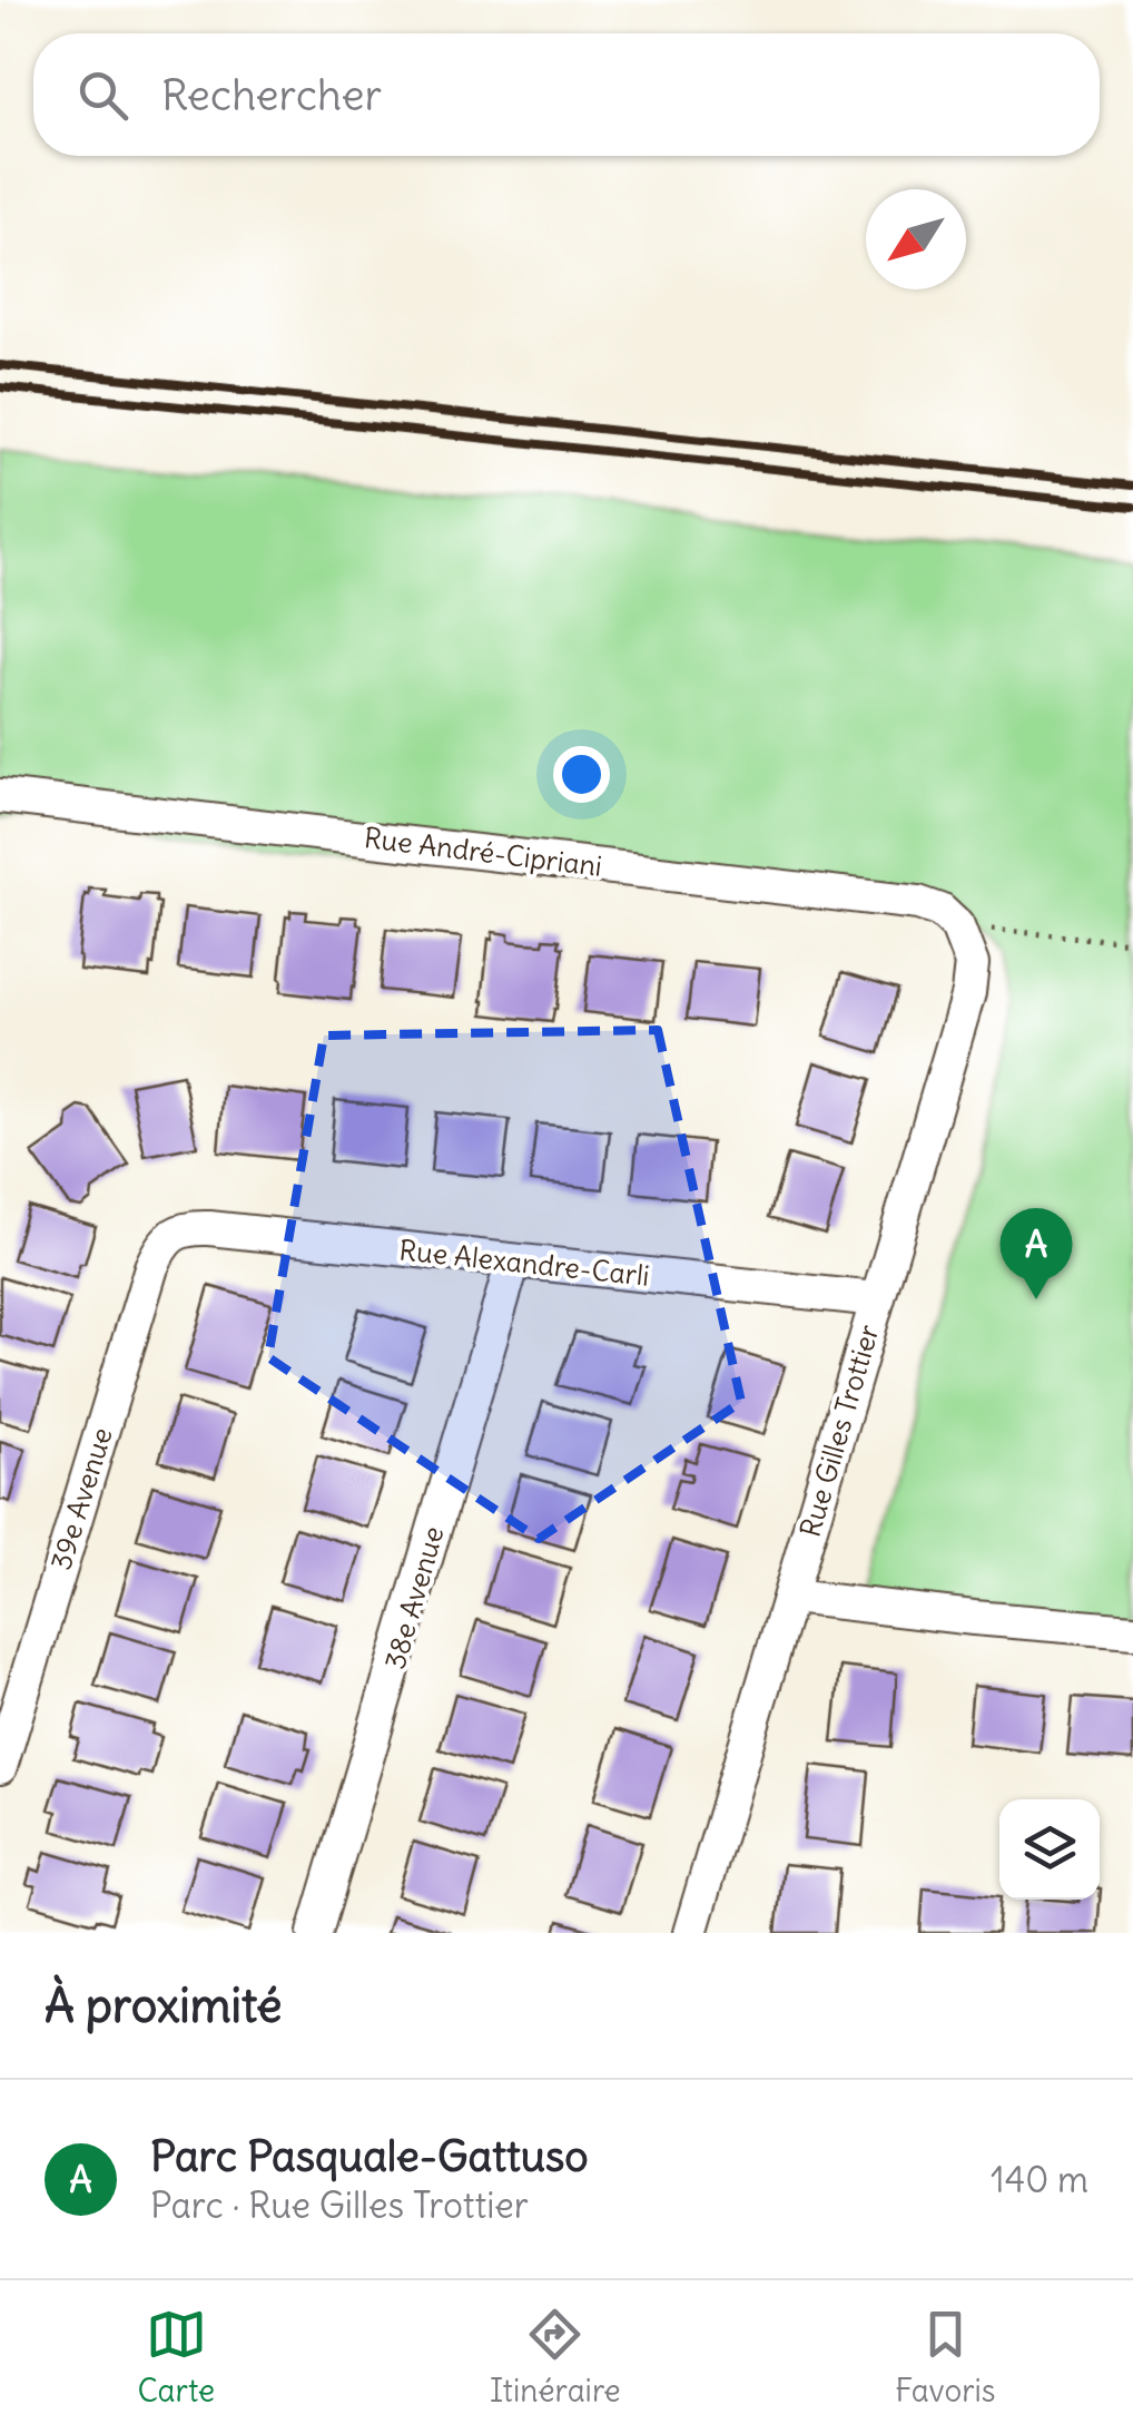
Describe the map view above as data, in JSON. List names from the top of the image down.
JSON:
{
  "streets": {
    "street": [
      "Rue André-Cipriani",
      "Rue Alexandre-Carli",
      "Rue Gilles Trottier",
      "39e Avenue",
      "38e Avenue"
    ]
  },
  "crossings": [
    ["Rue André-Cipriani", "Rue Gilles Trottier"],
    ["Rue Alexandre-Carli", "Rue Gilles Trottier"],
    ["Rue Alexandre-Carli", "39e Avenue"],
    ["Rue Alexandre-Carli", "38e Avenue"]
  ],
  "north": "bottom left",
  "page": {
    "search": "Rechercher",
    "pins": "A",
    "heading": "À proximité",
    "list": [
      {
        "mark": "A",
        "name": "Parc Pasquale-Gattuso",
        "note": "Parc · Rue Gilles Trottier",
        "value": "140 m"
      }
    ],
    "nav": ["Carte", "Itinéraire", "Favoris"]
  }
}
